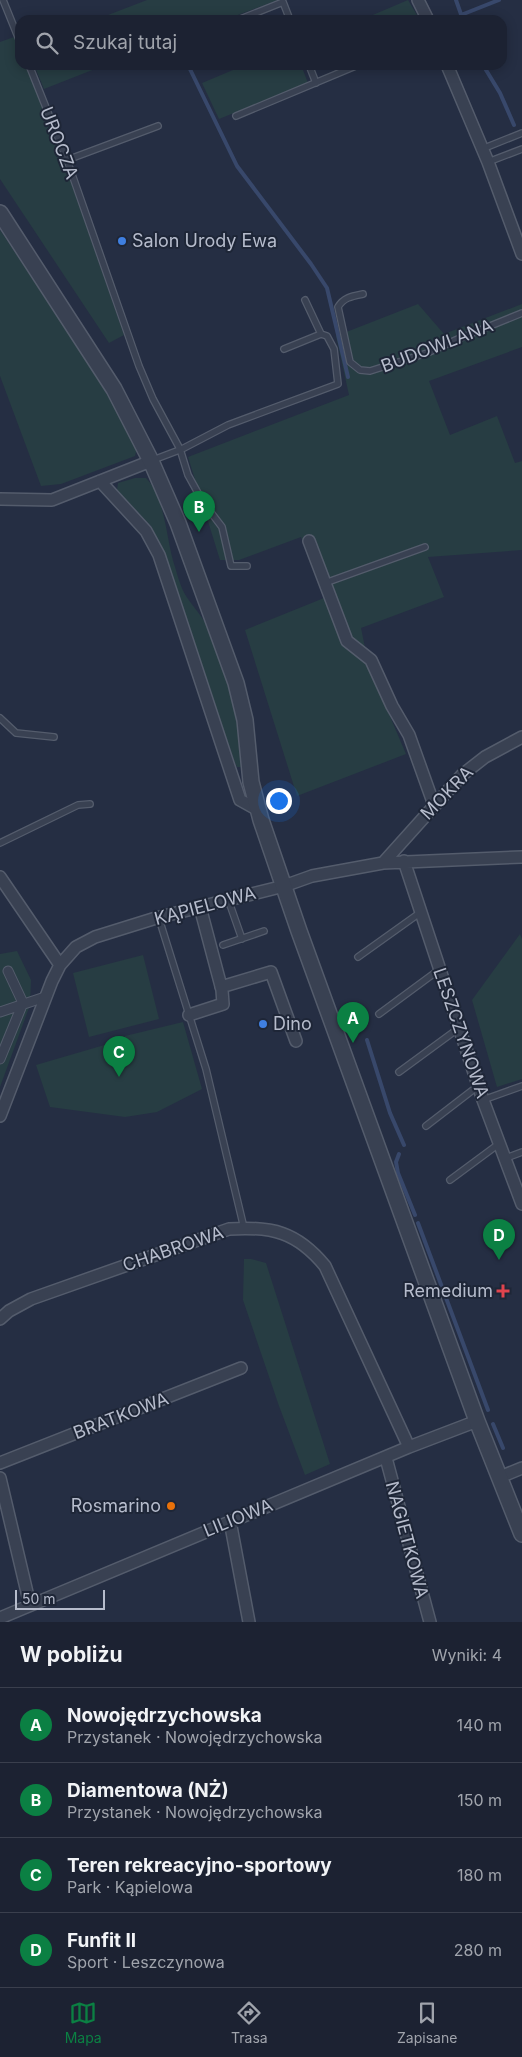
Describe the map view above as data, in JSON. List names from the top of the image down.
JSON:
{
  "streets": {
    "street": [
      "MOKRA",
      "KĄPIELOWA",
      "LESZCZYNOWA",
      "CHABROWA",
      "BRATKOWA",
      "LILIOWA",
      "NAGIETKOWA"
    ],
    "lane": ["UROCZA", "BUDOWLANA"]
  },
  "crossings": [
    ["MOKRA", "KĄPIELOWA"],
    ["KĄPIELOWA", "LESZCZYNOWA"],
    ["CHABROWA", "LILIOWA"],
    ["LILIOWA", "NAGIETKOWA"]
  ],
  "places": {
    "other": ["Salon Urody Ewa", "Dino", "Rosmarino"],
    "health": ["Remedium"]
  },
  "scale_bar": "50 m",
  "page": {
    "search": "Szukaj tutaj",
    "pins": [
      "B",
      "A",
      "C",
      "D"
    ],
    "scale": "50 m",
    "heading": ["W pobliżu", "Wyniki: 4"],
    "list": [
      {
        "mark": "A",
        "name": "Nowojędrzychowska",
        "note": "Przystanek · Nowojędrzychowska",
        "value": "140 m"
      },
      {
        "mark": "B",
        "name": "Diamentowa (NŻ)",
        "note": "Przystanek · Nowojędrzychowska",
        "value": "150 m"
      },
      {
        "mark": "C",
        "name": "Teren rekreacyjno-sportowy",
        "note": "Park · Kąpielowa",
        "value": "180 m"
      },
      {
        "mark": "D",
        "name": "Funfit II",
        "note": "Sport · Leszczynowa",
        "value": "280 m"
      }
    ],
    "nav": ["Mapa", "Trasa", "Zapisane"]
  }
}
